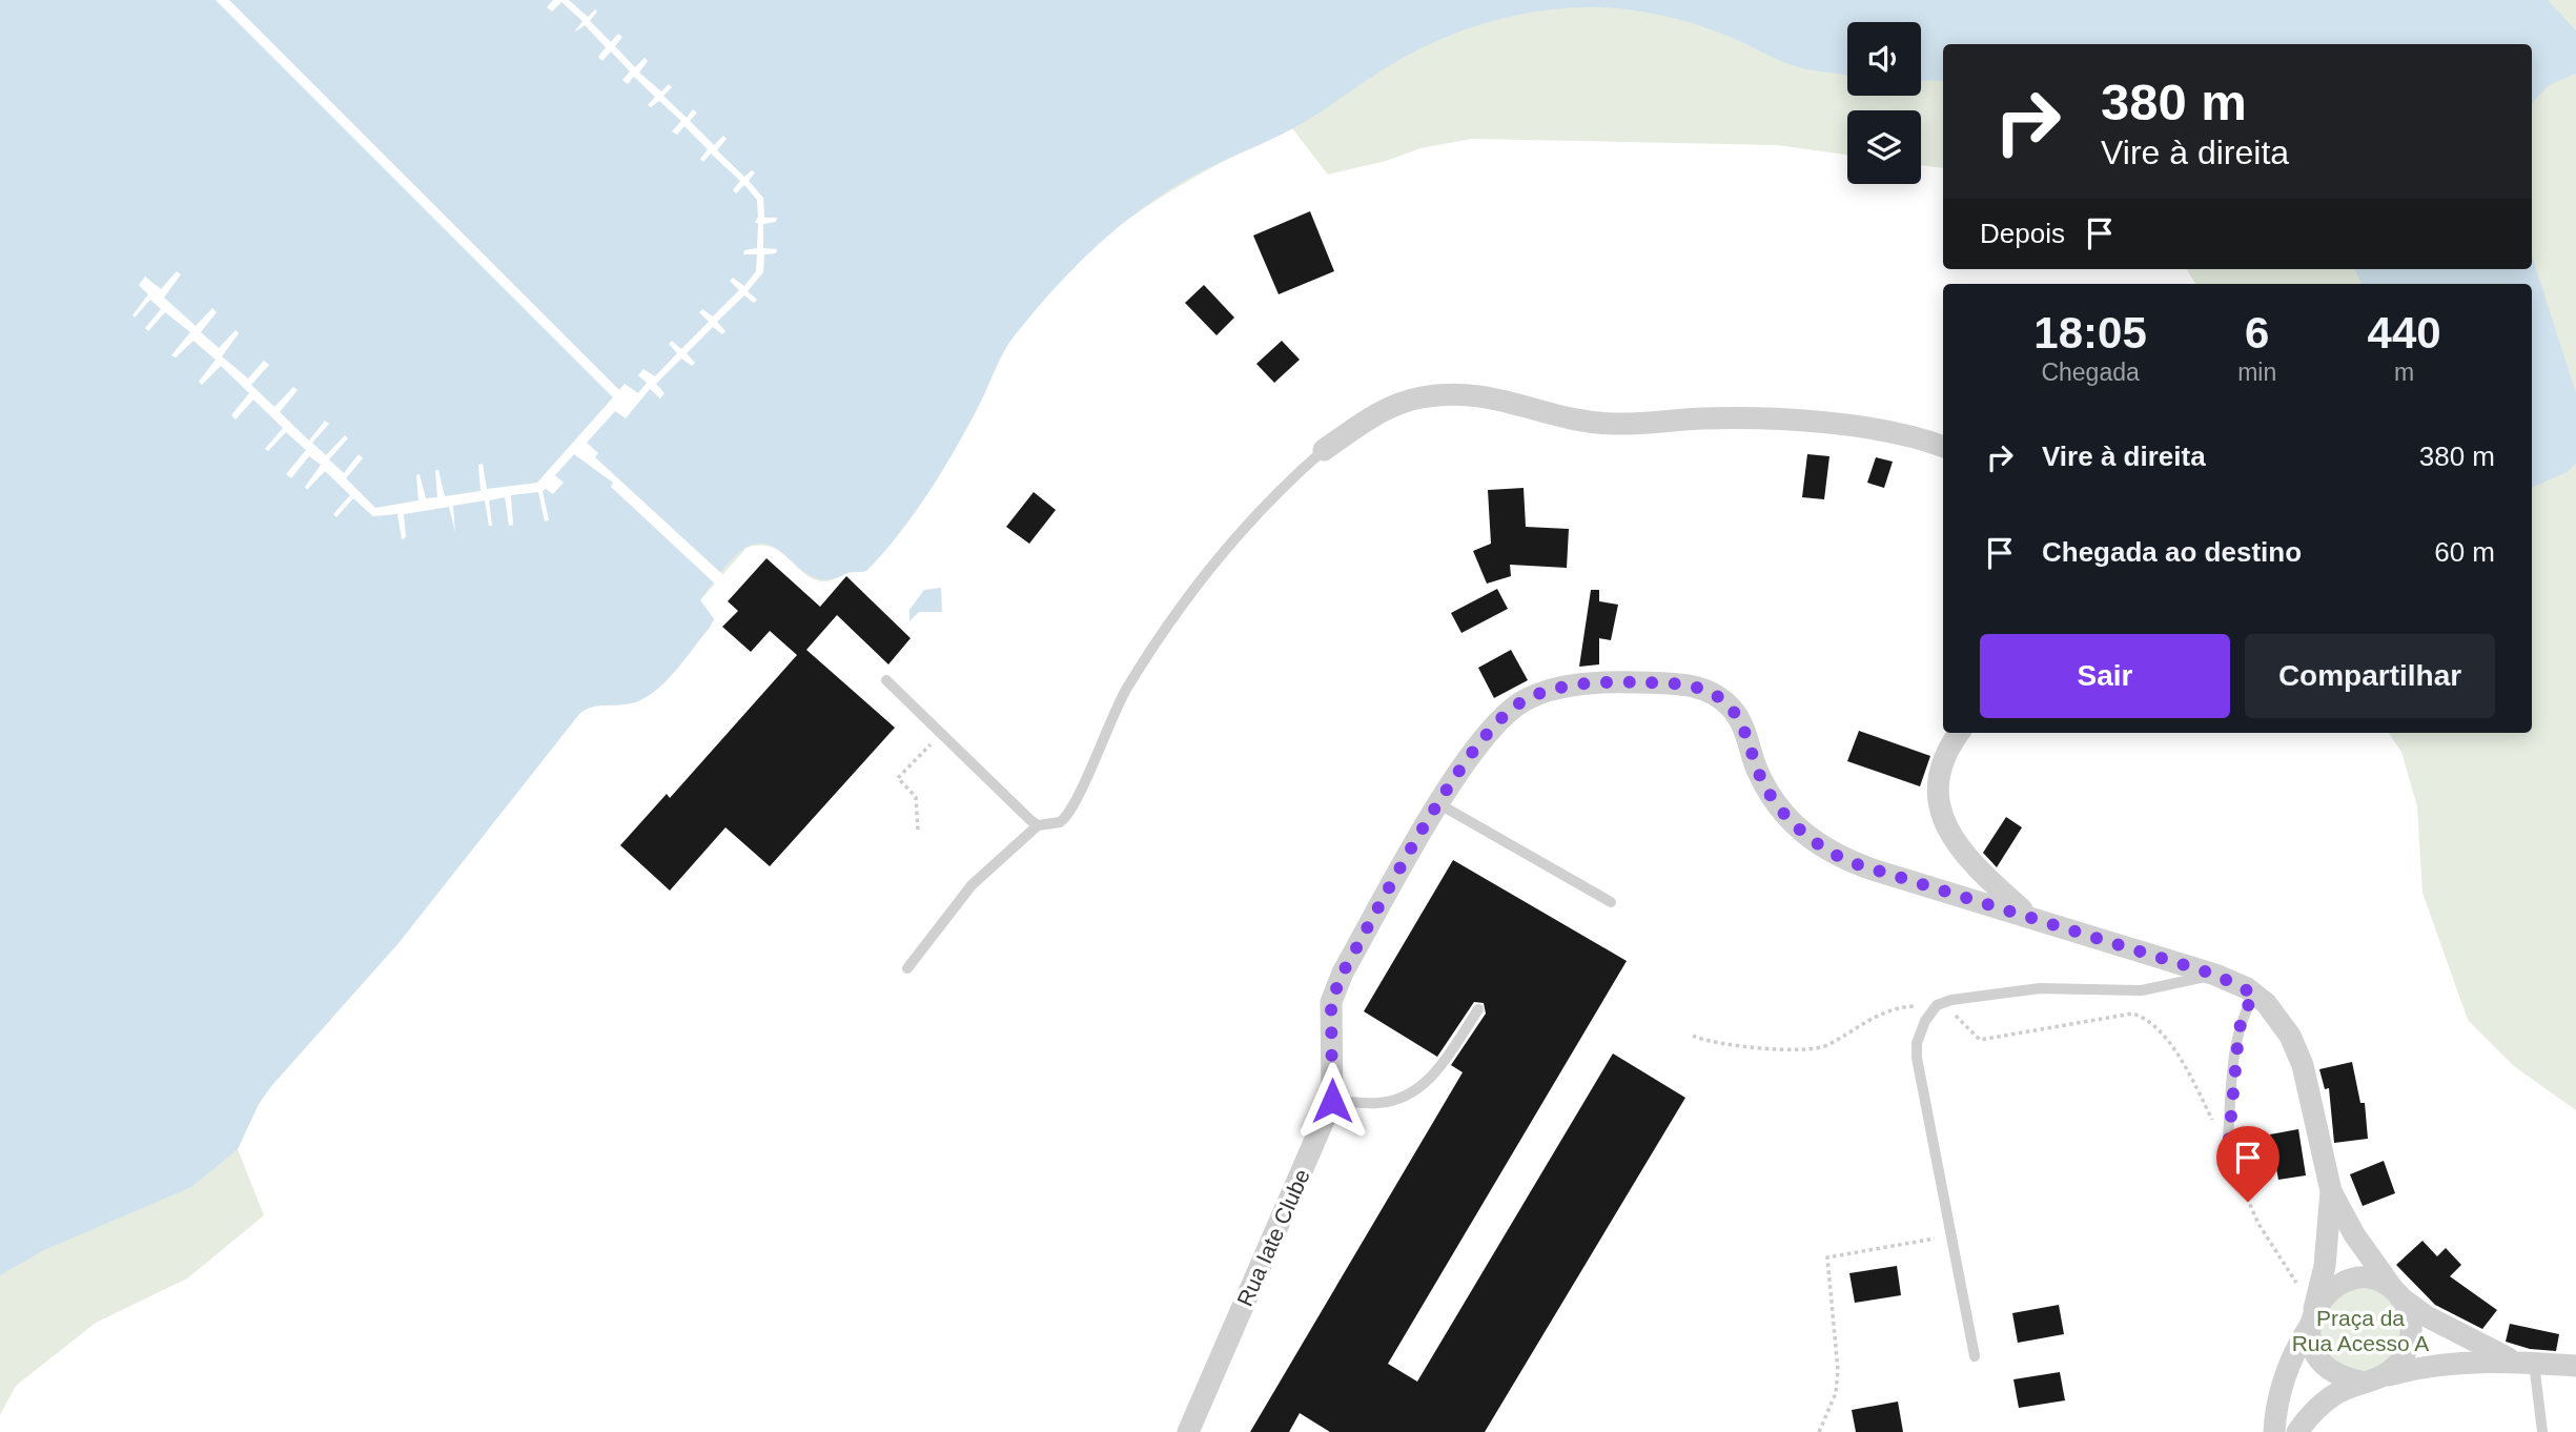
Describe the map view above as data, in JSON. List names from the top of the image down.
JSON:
{
  "streets": {
    "street": ["Rua Iate Clube"]
  },
  "parks": ["Praça da Rua Acesso A"],
  "page": {
    "turn": ["380 m", "Vire à direita"],
    "then": "Depois",
    "eta": [
      "18:05",
      "Chegada",
      "6",
      "min",
      "440",
      "m"
    ],
    "list": [
      {
        "name": "Vire à direita",
        "value": "380 m"
      },
      {
        "name": "Chegada ao destino",
        "value": "60 m"
      }
    ],
    "buttons": ["Sair", "Compartilhar"]
  }
}
